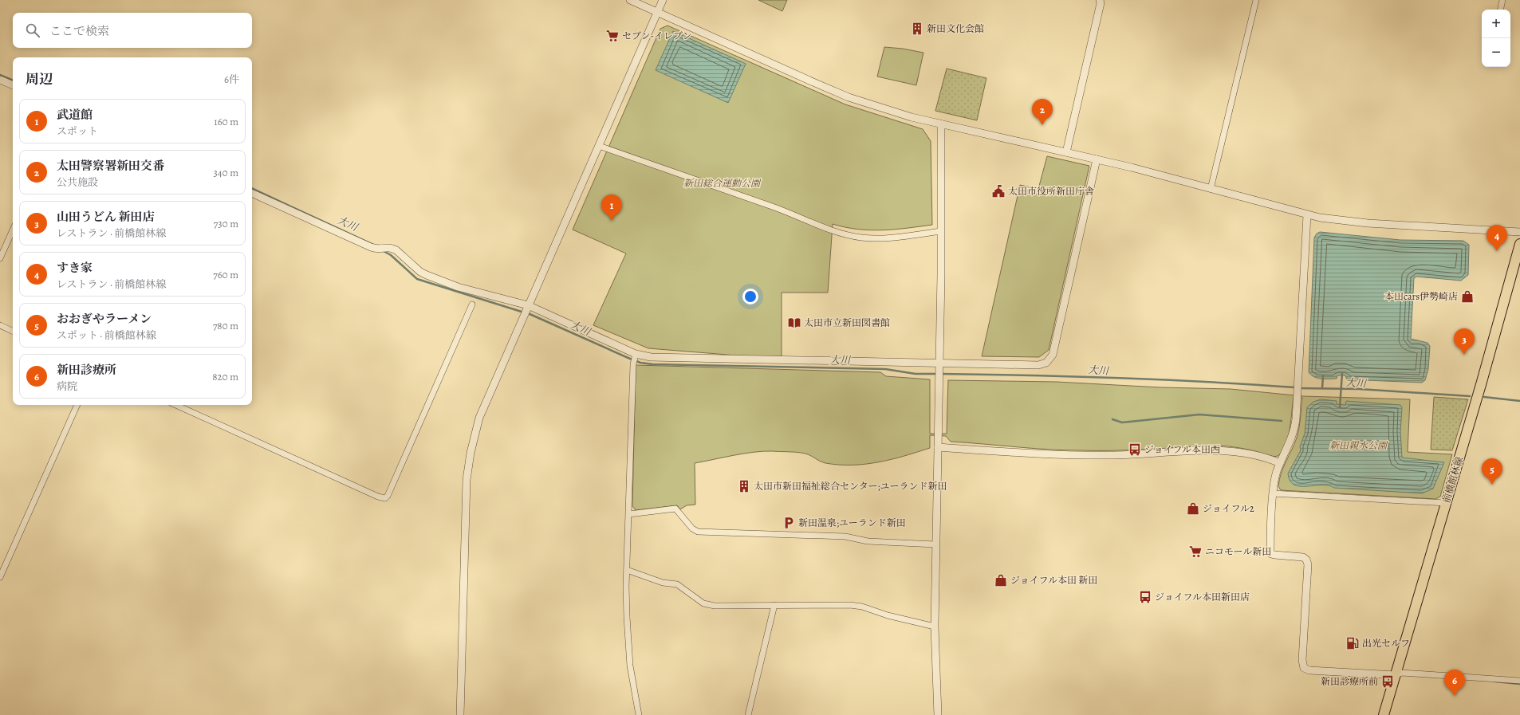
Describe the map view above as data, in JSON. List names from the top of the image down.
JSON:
{
  "streets": {
    "main road": ["前橋館林線"]
  },
  "water": ["大川"],
  "parks": ["新田総合運動公園", "新田親水公園"],
  "places": {
    "building": ["新田文化会館", "太田市新田福祉総合センター;ユーランド新田"],
    "supermarket": ["セブン-イレブン", "ニコモール新田"],
    "public building": ["太田市役所新田庁舎"],
    "shop": ["本田cars伊勢崎店", "ジョイフル2", "ジョイフル本田 新田"],
    "library": ["太田市立新田図書館"],
    "bus stop": ["ジョイフル本田西", "ジョイフル本田新田店", "新田診療所前"],
    "parking": ["新田温泉;ユーランド新田"],
    "fuel station": ["出光セルフ"]
  },
  "page": {
    "map_buttons": ["+", "−"],
    "search": "ここで検索",
    "heading": ["周辺", "6件"],
    "pins": [
      "2",
      "1",
      "4",
      "3",
      "5",
      "6"
    ],
    "list": [
      {
        "mark": "1",
        "name": "武道館",
        "note": "スポット",
        "value": "160 m"
      },
      {
        "mark": "2",
        "name": "太田警察署新田交番",
        "note": "公共施設",
        "value": "340 m"
      },
      {
        "mark": "3",
        "name": "山田うどん 新田店",
        "note": "レストラン · 前橋館林線",
        "value": "730 m"
      },
      {
        "mark": "4",
        "name": "すき家",
        "note": "レストラン · 前橋館林線",
        "value": "760 m"
      },
      {
        "mark": "5",
        "name": "おおぎやラーメン",
        "note": "スポット · 前橋館林線",
        "value": "780 m"
      },
      {
        "mark": "6",
        "name": "新田診療所",
        "note": "病院",
        "value": "820 m"
      }
    ]
  }
}
